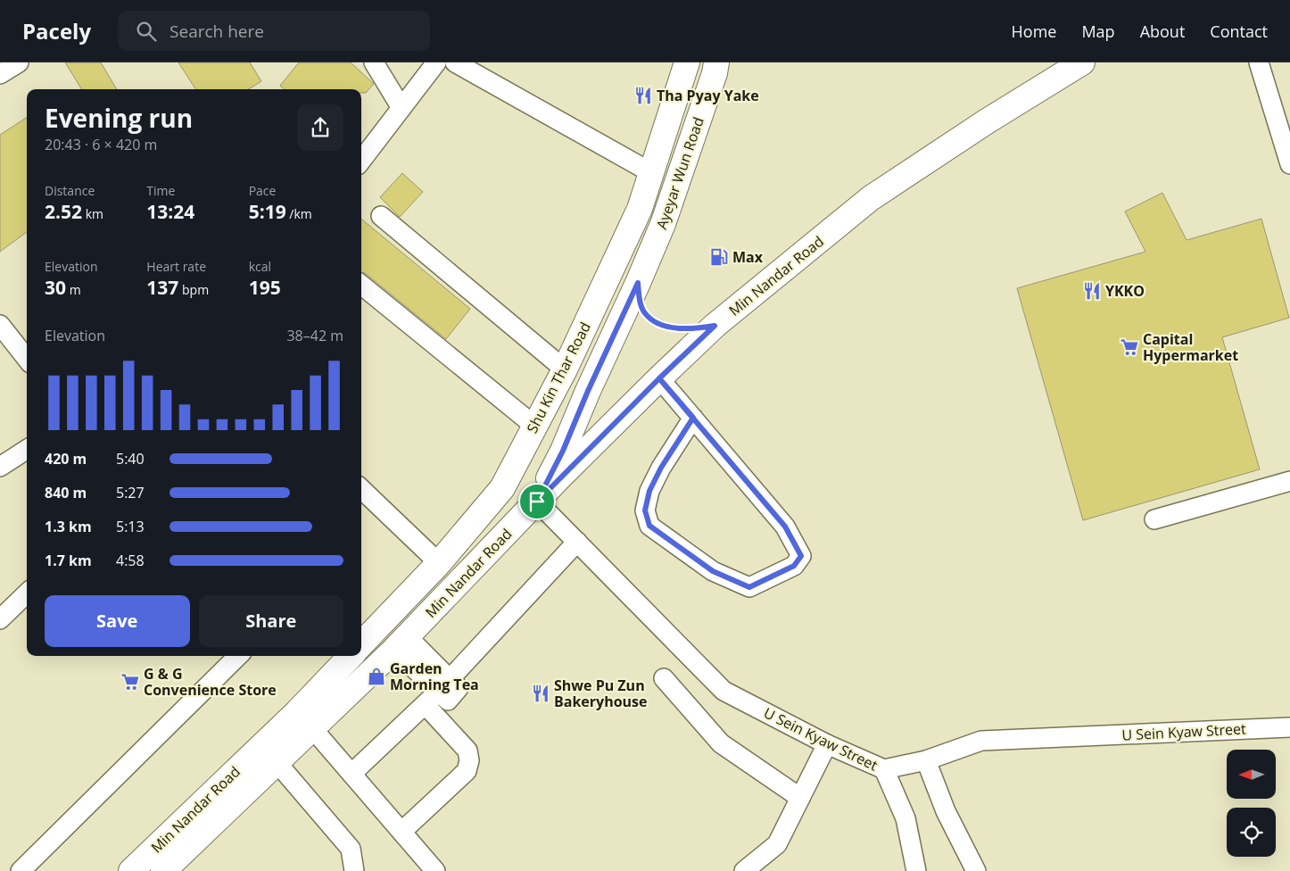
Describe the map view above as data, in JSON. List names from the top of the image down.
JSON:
{
  "streets": {
    "main road": ["Ayeyar Wun Road", "Min Nandar Road", "Shu Kin Thar Road"],
    "street": ["U Sein Kyaw Street"]
  },
  "crossings": [
    ["Ayeyar Wun Road", "Shu Kin Thar Road"],
    ["Min Nandar Road", "Shu Kin Thar Road"],
    ["Min Nandar Road", "U Sein Kyaw Street"],
    ["Shu Kin Thar Road", "U Sein Kyaw Street"]
  ],
  "places": {
    "restaurant": ["Tha Pyay Yake", "YKKO", "Shwe Pu Zun Bakeryhouse"],
    "fuel station": ["Max"],
    "supermarket": ["Capital Hypermarket", "G & G Convenience Store"],
    "shop": ["Garden Morning Tea"]
  },
  "north": "left",
  "page": {
    "header": "Pacely",
    "search": "Search here",
    "nav": [
      "Home",
      "Map",
      "About",
      "Contact"
    ],
    "heading": ["Evening run", "20:43 · 6 × 420 m"],
    "stats": [
      ["Distance", "2.52 km"],
      ["Time", "13:24"],
      ["Pace", "5:19 /km"],
      ["Elevation", "30 m"],
      ["Heart rate", "137 bpm"],
      ["kcal", "195"]
    ],
    "chart": ["Elevation", "38–42 m"],
    "list": [
      {
        "name": "420 m",
        "note": "5:40"
      },
      {
        "name": "840 m",
        "note": "5:27"
      },
      {
        "name": "1.3 km",
        "note": "5:13"
      },
      {
        "name": "1.7 km",
        "note": "4:58"
      }
    ],
    "buttons": ["Save", "Share"]
  }
}
